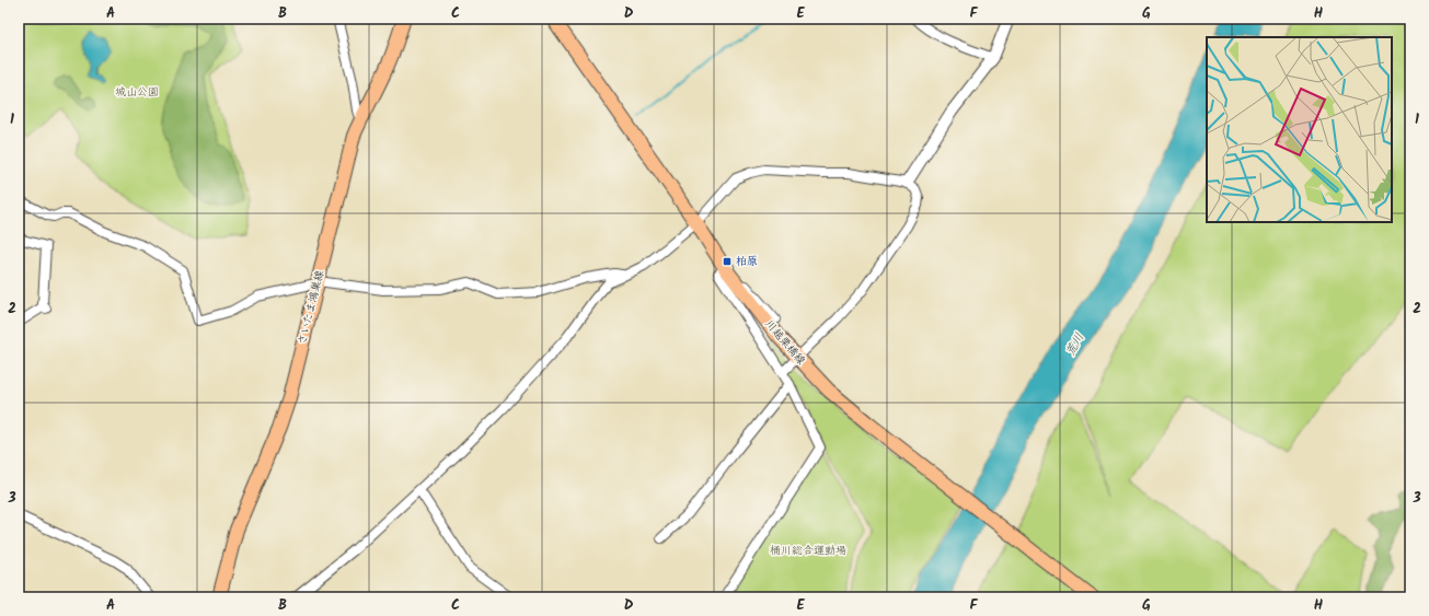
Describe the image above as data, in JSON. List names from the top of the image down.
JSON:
{
  "streets": {
    "main road": ["さいたま鴻巣線", "川越栗橋線"]
  },
  "water": ["荒川"],
  "parks": ["城山公園", "桶川総合運動場"],
  "places": {
    "transit": ["柏原"]
  },
  "grid": {
    "columns": [
      "A",
      "B",
      "C",
      "D",
      "E",
      "F",
      "G",
      "H"
    ],
    "rows": ["1", "2", "3"]
  }
}
